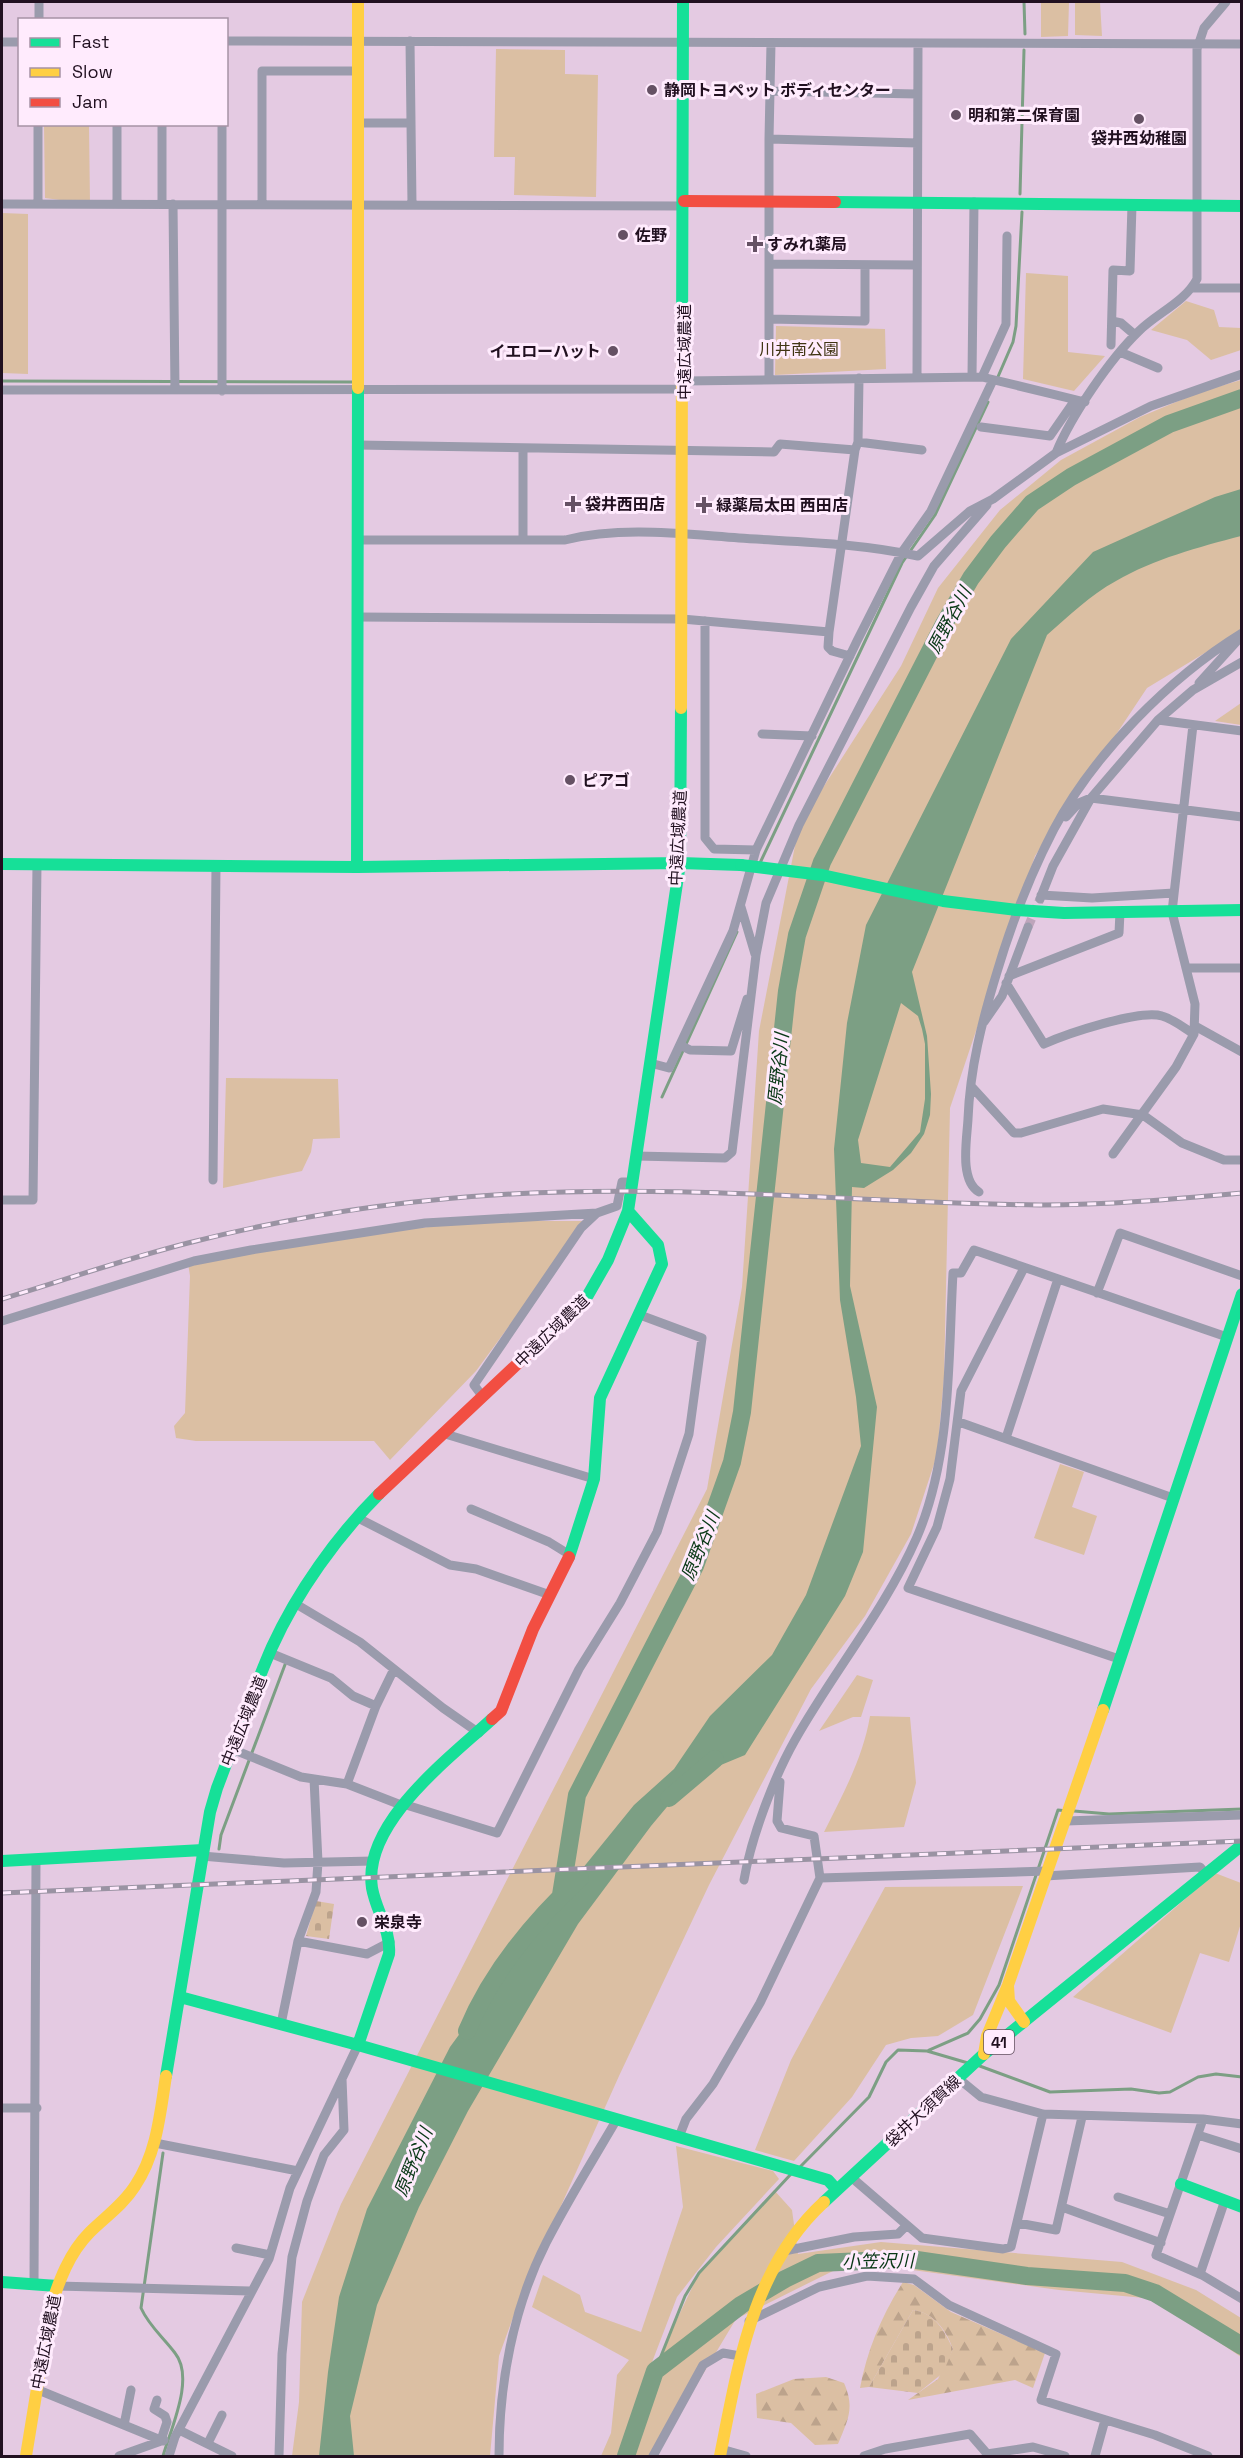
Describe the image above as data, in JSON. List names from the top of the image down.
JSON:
{
  "streets": {
    "street": ["中遠広域農道", "41", "袋井大須賀線"]
  },
  "water": ["原野谷川", "小笠沢川"],
  "parks": ["川井南公園"],
  "places": {
    "other": [
      "静岡トヨペット ボディセンター",
      "明和第二保育園",
      "袋井西幼稚園",
      "佐野",
      "イエローハット",
      "ピアゴ",
      "栄泉寺"
    ],
    "health": ["すみれ薬局", "袋井西田店", "緑薬局太田 西田店"]
  },
  "legend": ["Fast", "Slow", "Jam"]
}
